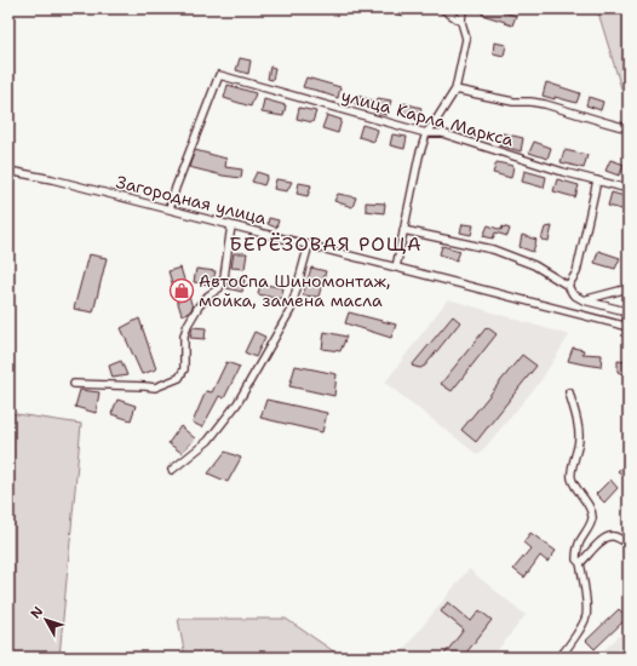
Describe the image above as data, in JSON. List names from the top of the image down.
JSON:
{
  "streets": {
    "street": ["улица Карла Маркса", "Загородная улица"]
  },
  "crossings": [
    ["улица Карла Маркса", "Загородная улица"]
  ],
  "districts": ["БЕРЁЗОВАЯ РОЩА"],
  "places": {
    "shop": ["АвтоСпа Шиномонтаж, мойка, замена масла"]
  },
  "north": "top left"
}
